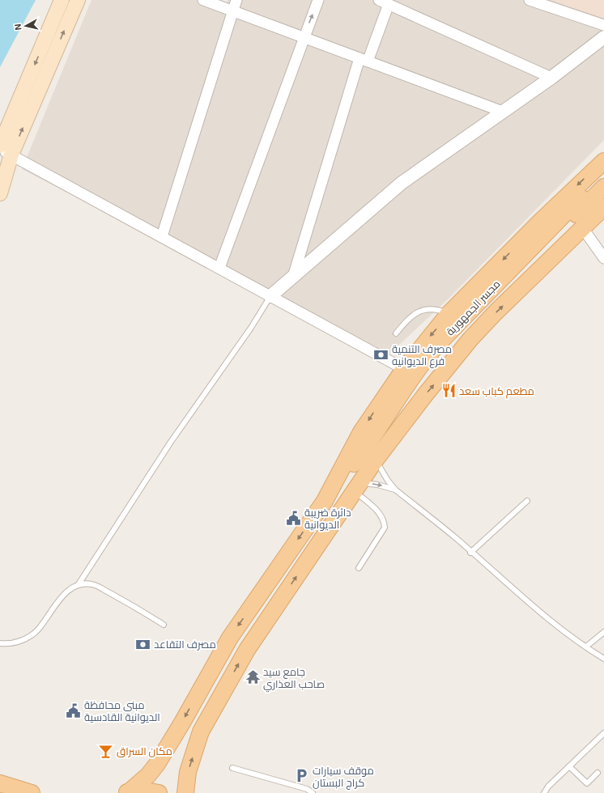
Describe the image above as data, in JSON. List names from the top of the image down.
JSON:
{
  "streets": {
    "main road": ["مجسر الجمهورية"]
  },
  "places": {
    "bank": ["مصرف التنمية فرع الديوانيه", "مصرف التقاعد"],
    "restaurant": ["مطعم كباب سعد"],
    "public building": ["دائرة ضريبة الديوانية", "مبنى محافظة الديوانية القادسية"],
    "temple": ["جامع سيد صاحب العذاري"],
    "bar": ["مكان السراق"],
    "parking": ["موقف سيارات كراج البستان"]
  },
  "north": "left"
}
